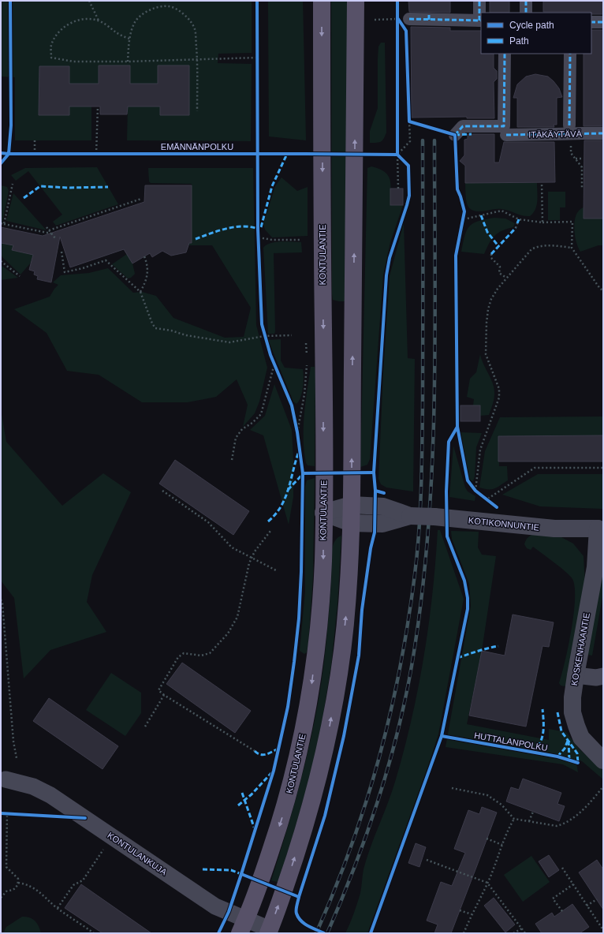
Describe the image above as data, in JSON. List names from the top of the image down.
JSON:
{
  "streets": {
    "main road": ["KONTULANTIE"],
    "street": [
      "ITÄKÄYTÄVÄ",
      "KOTIKONNUNTIE",
      "KOSKENHAANTIE",
      "KONTULANKUJA"
    ],
    "cycle path": ["EMÄNNÄNPOLKU", "HUTTALANPOLKU"]
  },
  "crossings": [
    ["KONTULANTIE", "KOTIKONNUNTIE"],
    ["KONTULANTIE", "KONTULANKUJA"],
    ["KOTIKONNUNTIE", "KOSKENHAANTIE"]
  ],
  "legend": ["Cycle path", "Path"]
}
